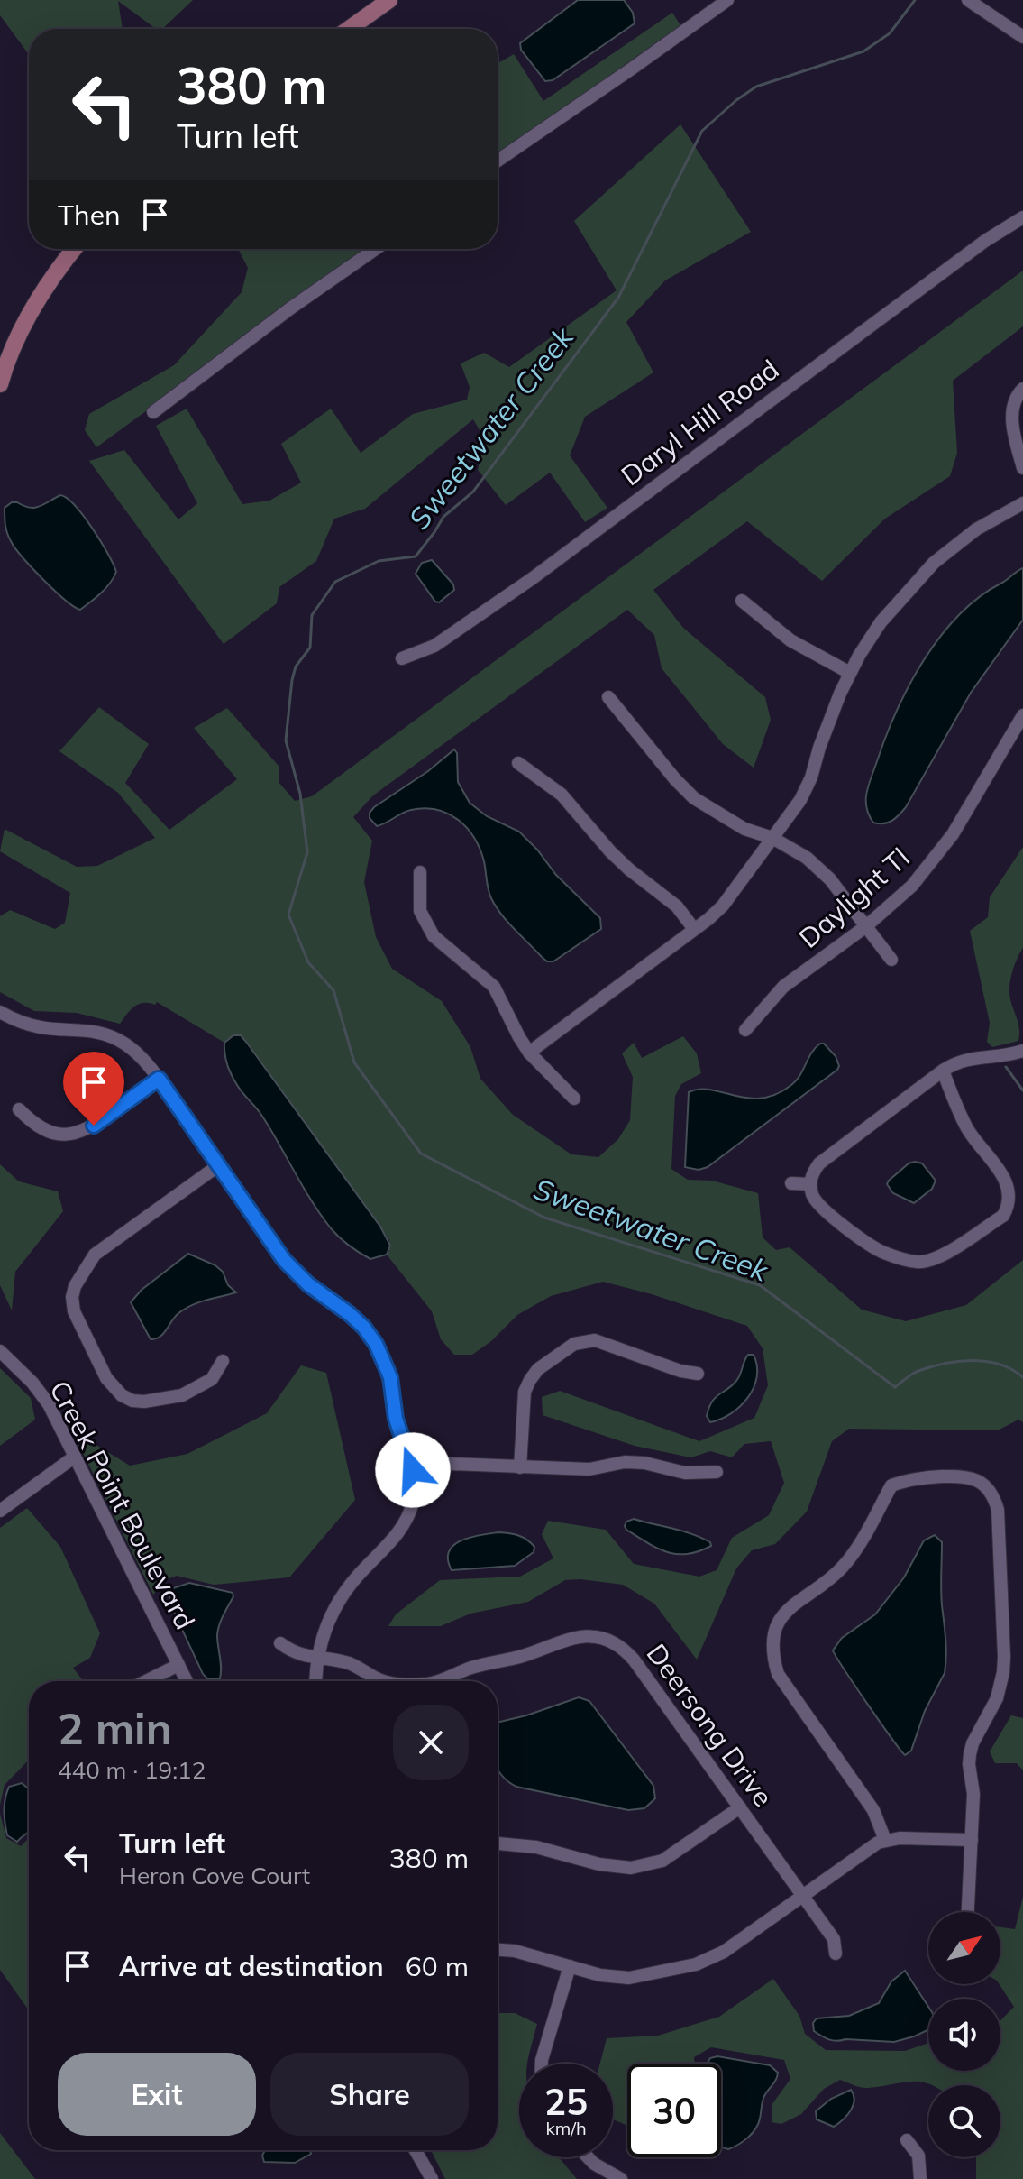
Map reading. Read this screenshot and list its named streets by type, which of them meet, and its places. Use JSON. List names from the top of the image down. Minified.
{"streets":{"street":["Daryl Hill Road","Daylight Tl","Creek Point Boulevard","Deersong Drive"]},"water":["Sweetwater Creek"],"north":"top right","page":{"turn":["380 m","Turn left"],"then":"Then","heading":["2 min","440 m · 19:12"],"list":[{"name":"Turn left","note":"Heron Cove Court","value":"380 m"},{"name":"Arrive at destination","value":"60 m"}],"buttons":["Exit","Share"],"speed":"25 km/h","limit":"30"}}
